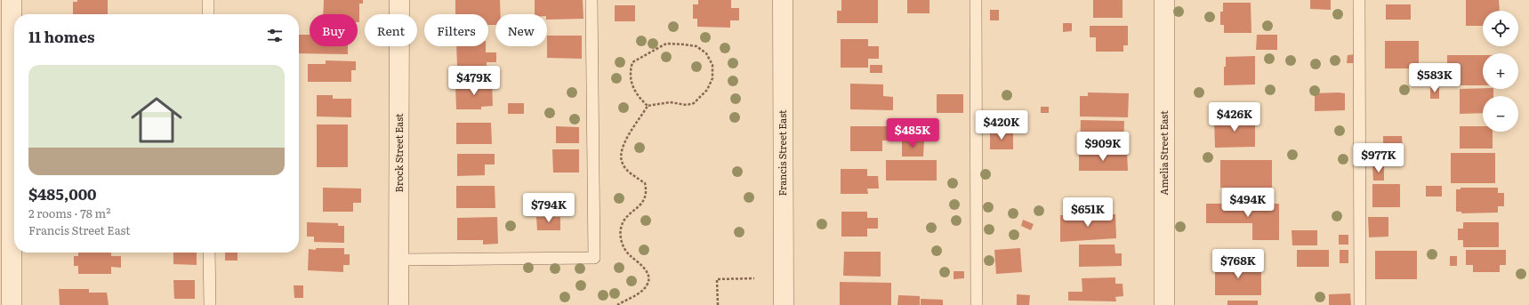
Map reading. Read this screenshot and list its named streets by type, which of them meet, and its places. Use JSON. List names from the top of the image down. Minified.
{"streets":{"street":["Brock Street East","Francis Street East","Amelia Street East"]},"page":{"map_buttons":["+","−"],"chip":["Buy","Rent","Filters","New"],"heading":"11 homes","list":[{"name":"$485,000","note":"2 rooms · 78 m² · Francis Street East"}],"price":["$583K","$479K","$426K","$420K","$485K","$909K","$977K","$494K","$794K","$651K","$768K"]}}
